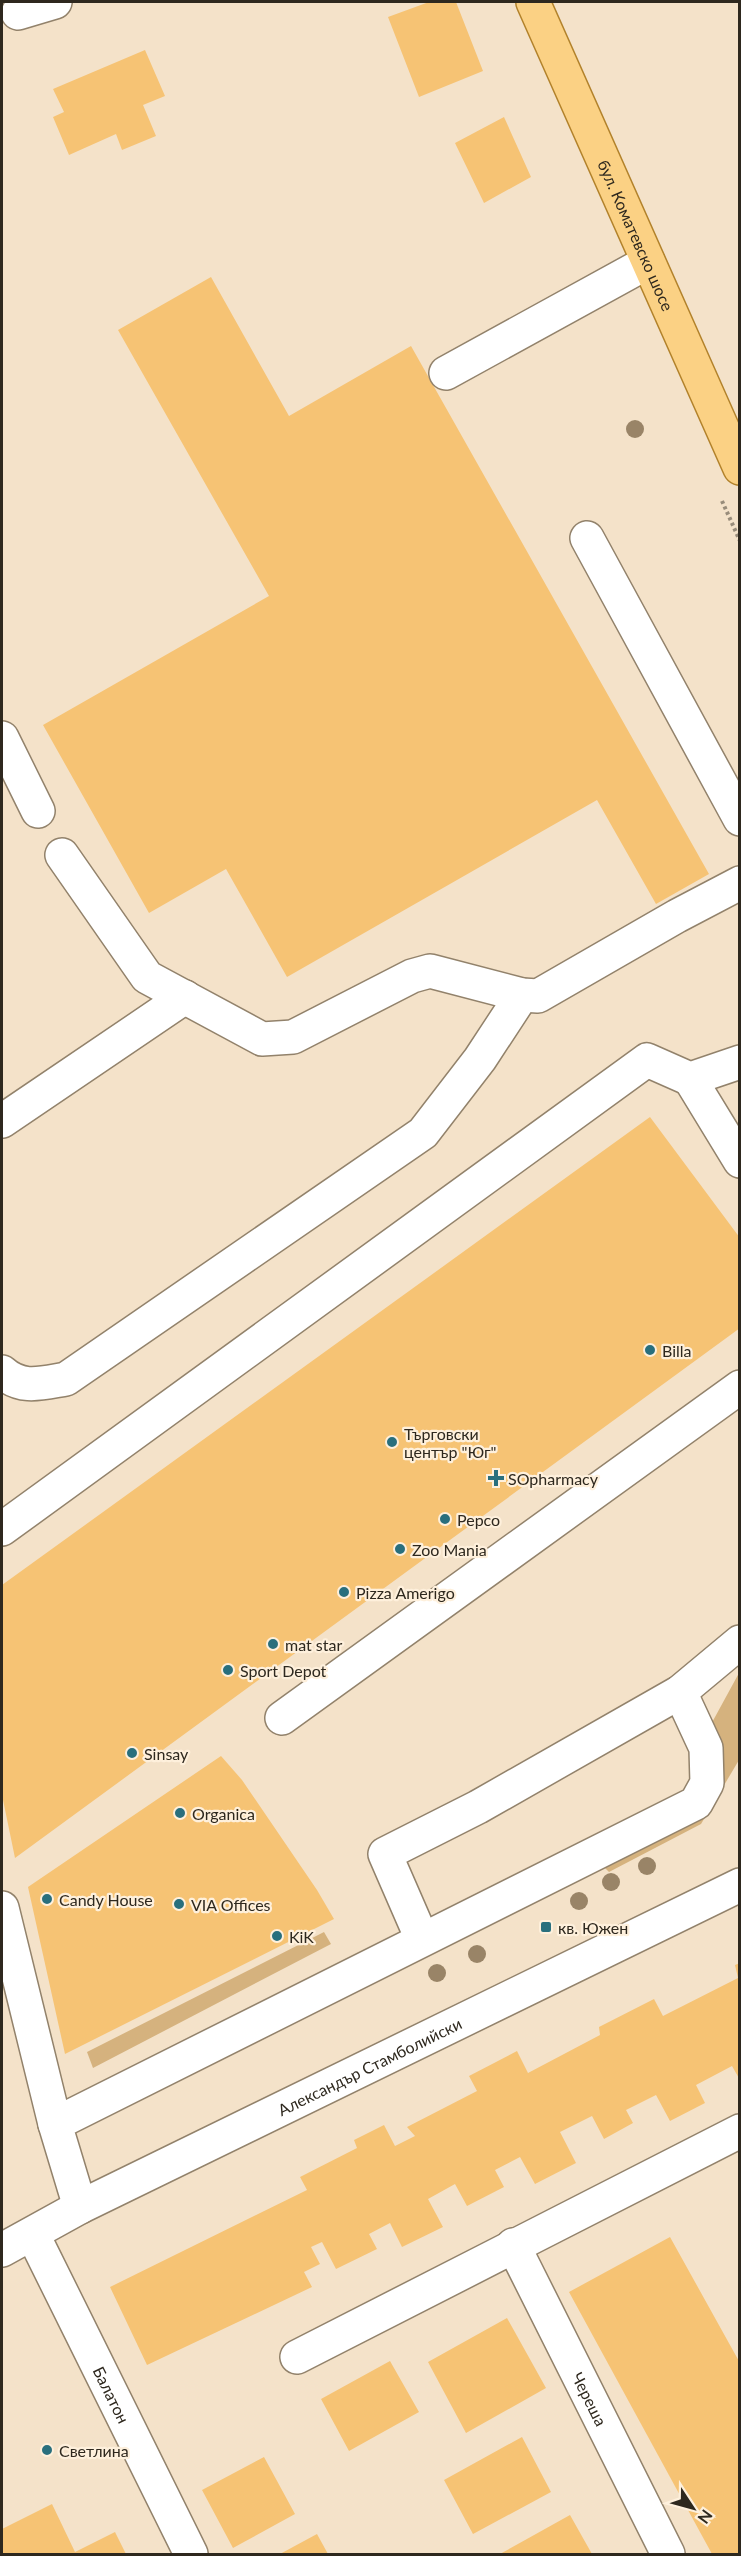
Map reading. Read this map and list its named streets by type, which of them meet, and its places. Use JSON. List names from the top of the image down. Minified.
{"streets":{"main road":["бул. Коматевско шосе"],"street":["Александър Стамболийски","Балатон","Череша"]},"crossings":[["Александър Стамболийски","Балатон"]],"places":{"other":["Billa","Търговски център \"Юг\"","Pepco","Zoo Mania","Pizza Amerigo","mat star","Sport Depot","Sinsay","Organica","Candy House","VIA Offices","KiK","Светлина"],"health":["SOpharmacy"],"transit":["кв. Южен"]},"north":"bottom right"}
